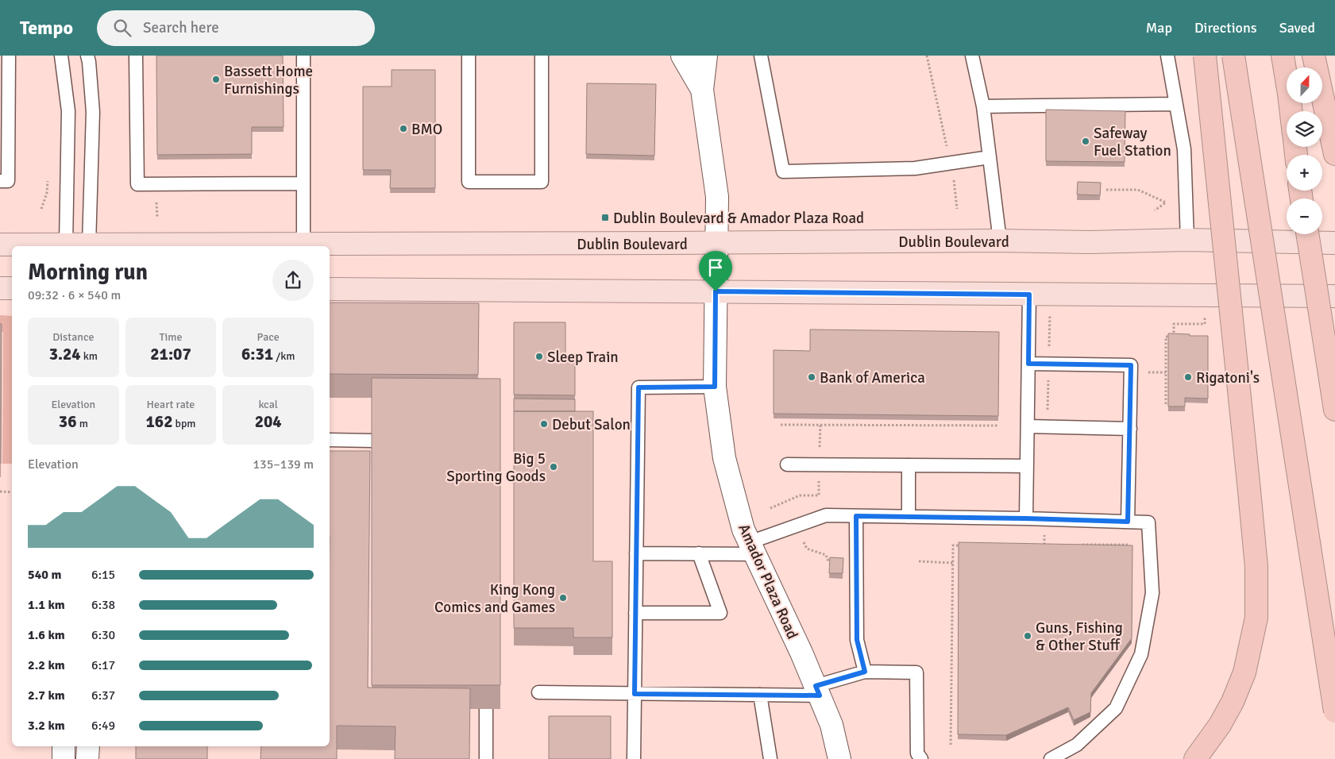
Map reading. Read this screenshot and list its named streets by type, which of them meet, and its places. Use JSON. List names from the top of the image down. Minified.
{"streets":{"main road":["Dublin Boulevard"],"street":["Amador Plaza Road"]},"crossings":[["Dublin Boulevard","Amador Plaza Road"]],"places":{"other":["Bassett Home Furnishings","BMO","Safeway Fuel Station","Sleep Train","Bank of America","Rigatoni's","Debut Salon","Big 5 Sporting Goods","King Kong Comics and Games","Guns, Fishing & Other Stuff"],"transit":["Dublin Boulevard & Amador Plaza Road"]},"north":"top","page":{"header":"Tempo","search":"Search here","nav":["Map","Directions","Saved"],"map_buttons":["+","−"],"heading":["Morning run","09:32 · 6 × 540 m"],"stats":[["Distance","3.24 km"],["Time","21:07"],["Pace","6:31 /km"],["Elevation","36 m"],["Heart rate","162 bpm"],["kcal","204"]],"chart":["Elevation","135–139 m"],"list":[{"name":"540 m","note":"6:15"},{"name":"1.1 km","note":"6:38"},{"name":"1.6 km","note":"6:30"},{"name":"2.2 km","note":"6:17"},{"name":"2.7 km","note":"6:37"},{"name":"3.2 km","note":"6:49"}]}}
